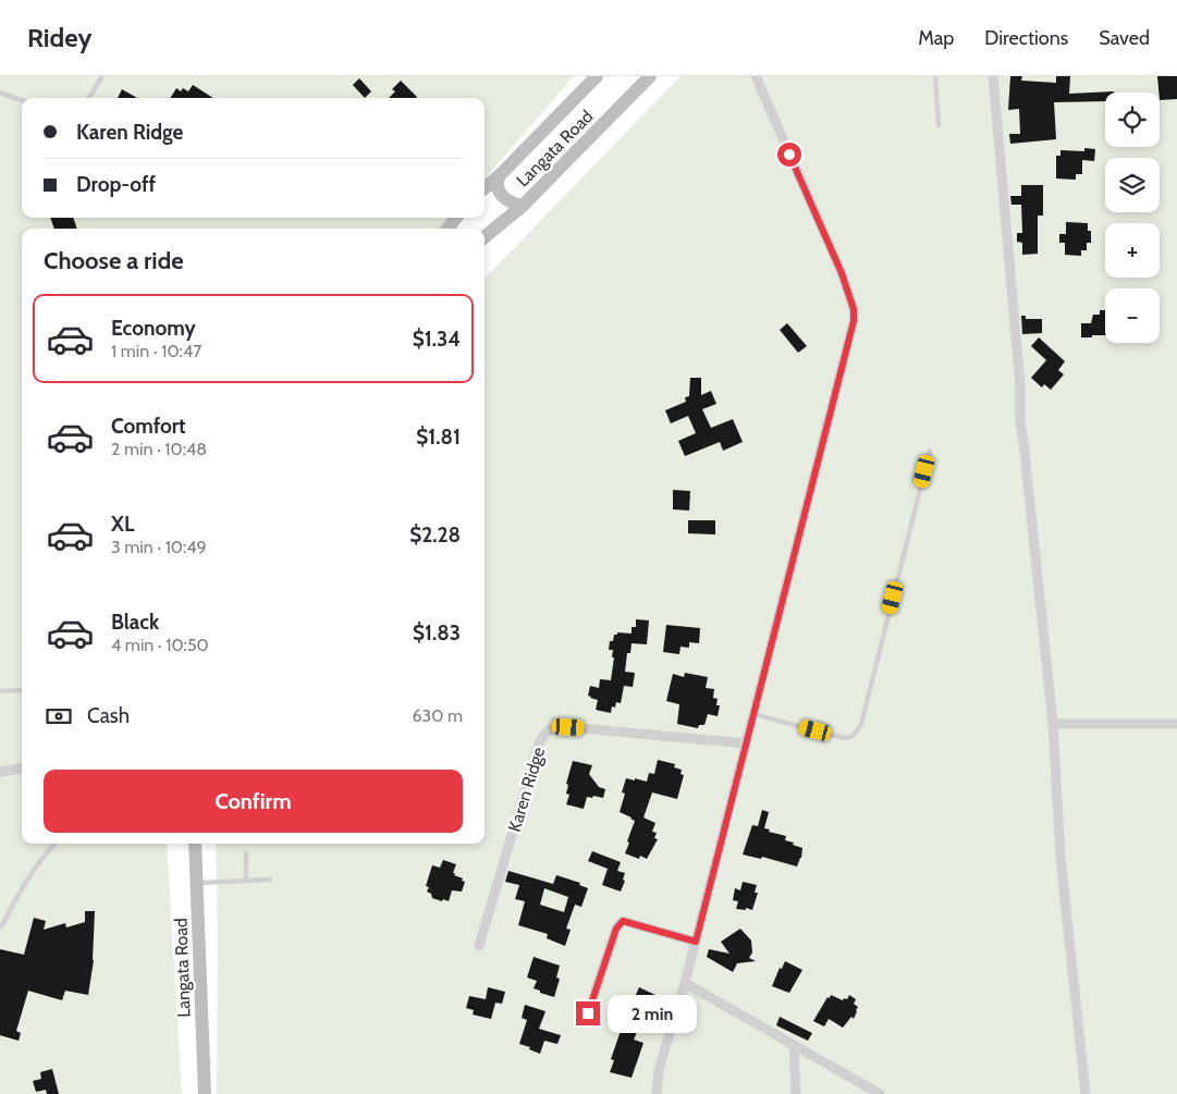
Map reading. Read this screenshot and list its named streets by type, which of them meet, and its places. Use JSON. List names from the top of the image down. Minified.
{"streets":{"main road":["Langata Road"],"street":["Karen Ridge"]},"page":{"header":"Ridey","nav":["Map","Directions","Saved"],"map_buttons":["+","−"],"banner":["Karen Ridge","Drop-off"],"heading":"Choose a ride","list":[{"name":"Economy","note":"1 min · 10:47","value":"$1.34"},{"name":"Comfort","note":"2 min · 10:48","value":"$1.81"},{"name":"XL","note":"3 min · 10:49","value":"$2.28"},{"name":"Black","note":"4 min · 10:50","value":"$1.83"}],"pay":["Cash","630 m"],"buttons":"Confirm","bubble":"2 min"}}
